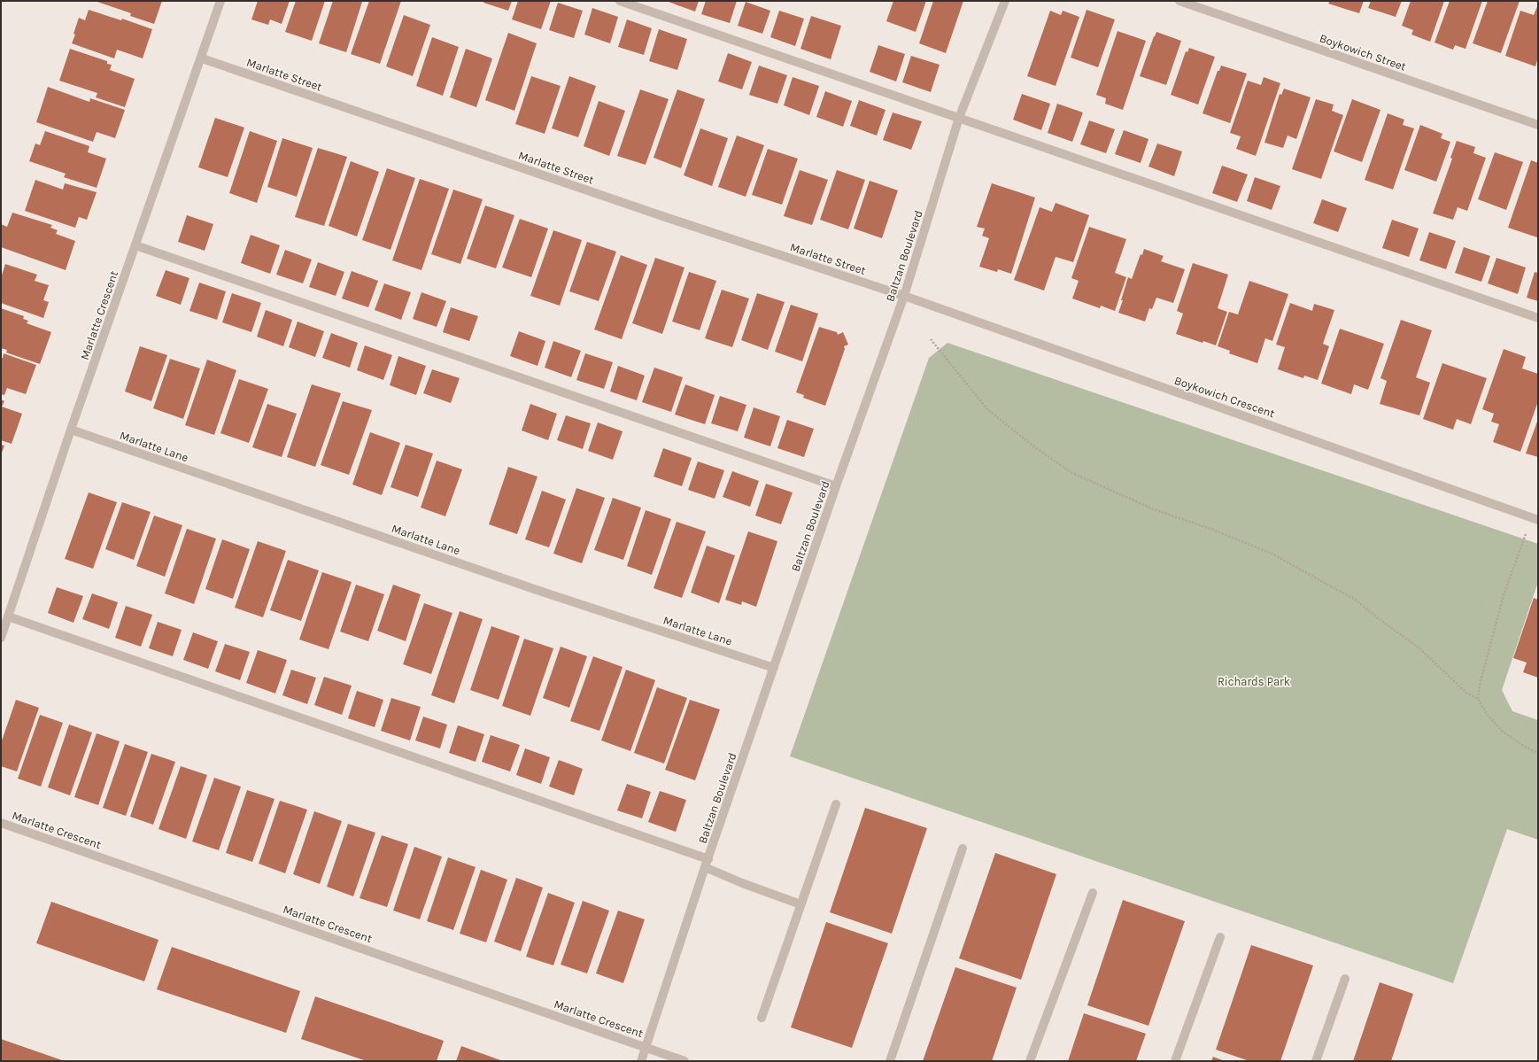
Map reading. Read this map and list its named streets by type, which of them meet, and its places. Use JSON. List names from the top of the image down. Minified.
{"streets":{"street":["Boykowich Street","Marlatte Street","Baltzan Boulevard","Marlatte Crescent","Boykowich Crescent","Marlatte Lane"]},"crossings":[["Marlatte Street","Baltzan Boulevard"],["Marlatte Street","Marlatte Crescent"],["Marlatte Street","Boykowich Crescent"],["Baltzan Boulevard","Marlatte Crescent"],["Baltzan Boulevard","Boykowich Crescent"],["Baltzan Boulevard","Marlatte Lane"],["Marlatte Crescent","Marlatte Lane"]],"parks":["Richards Park"]}
